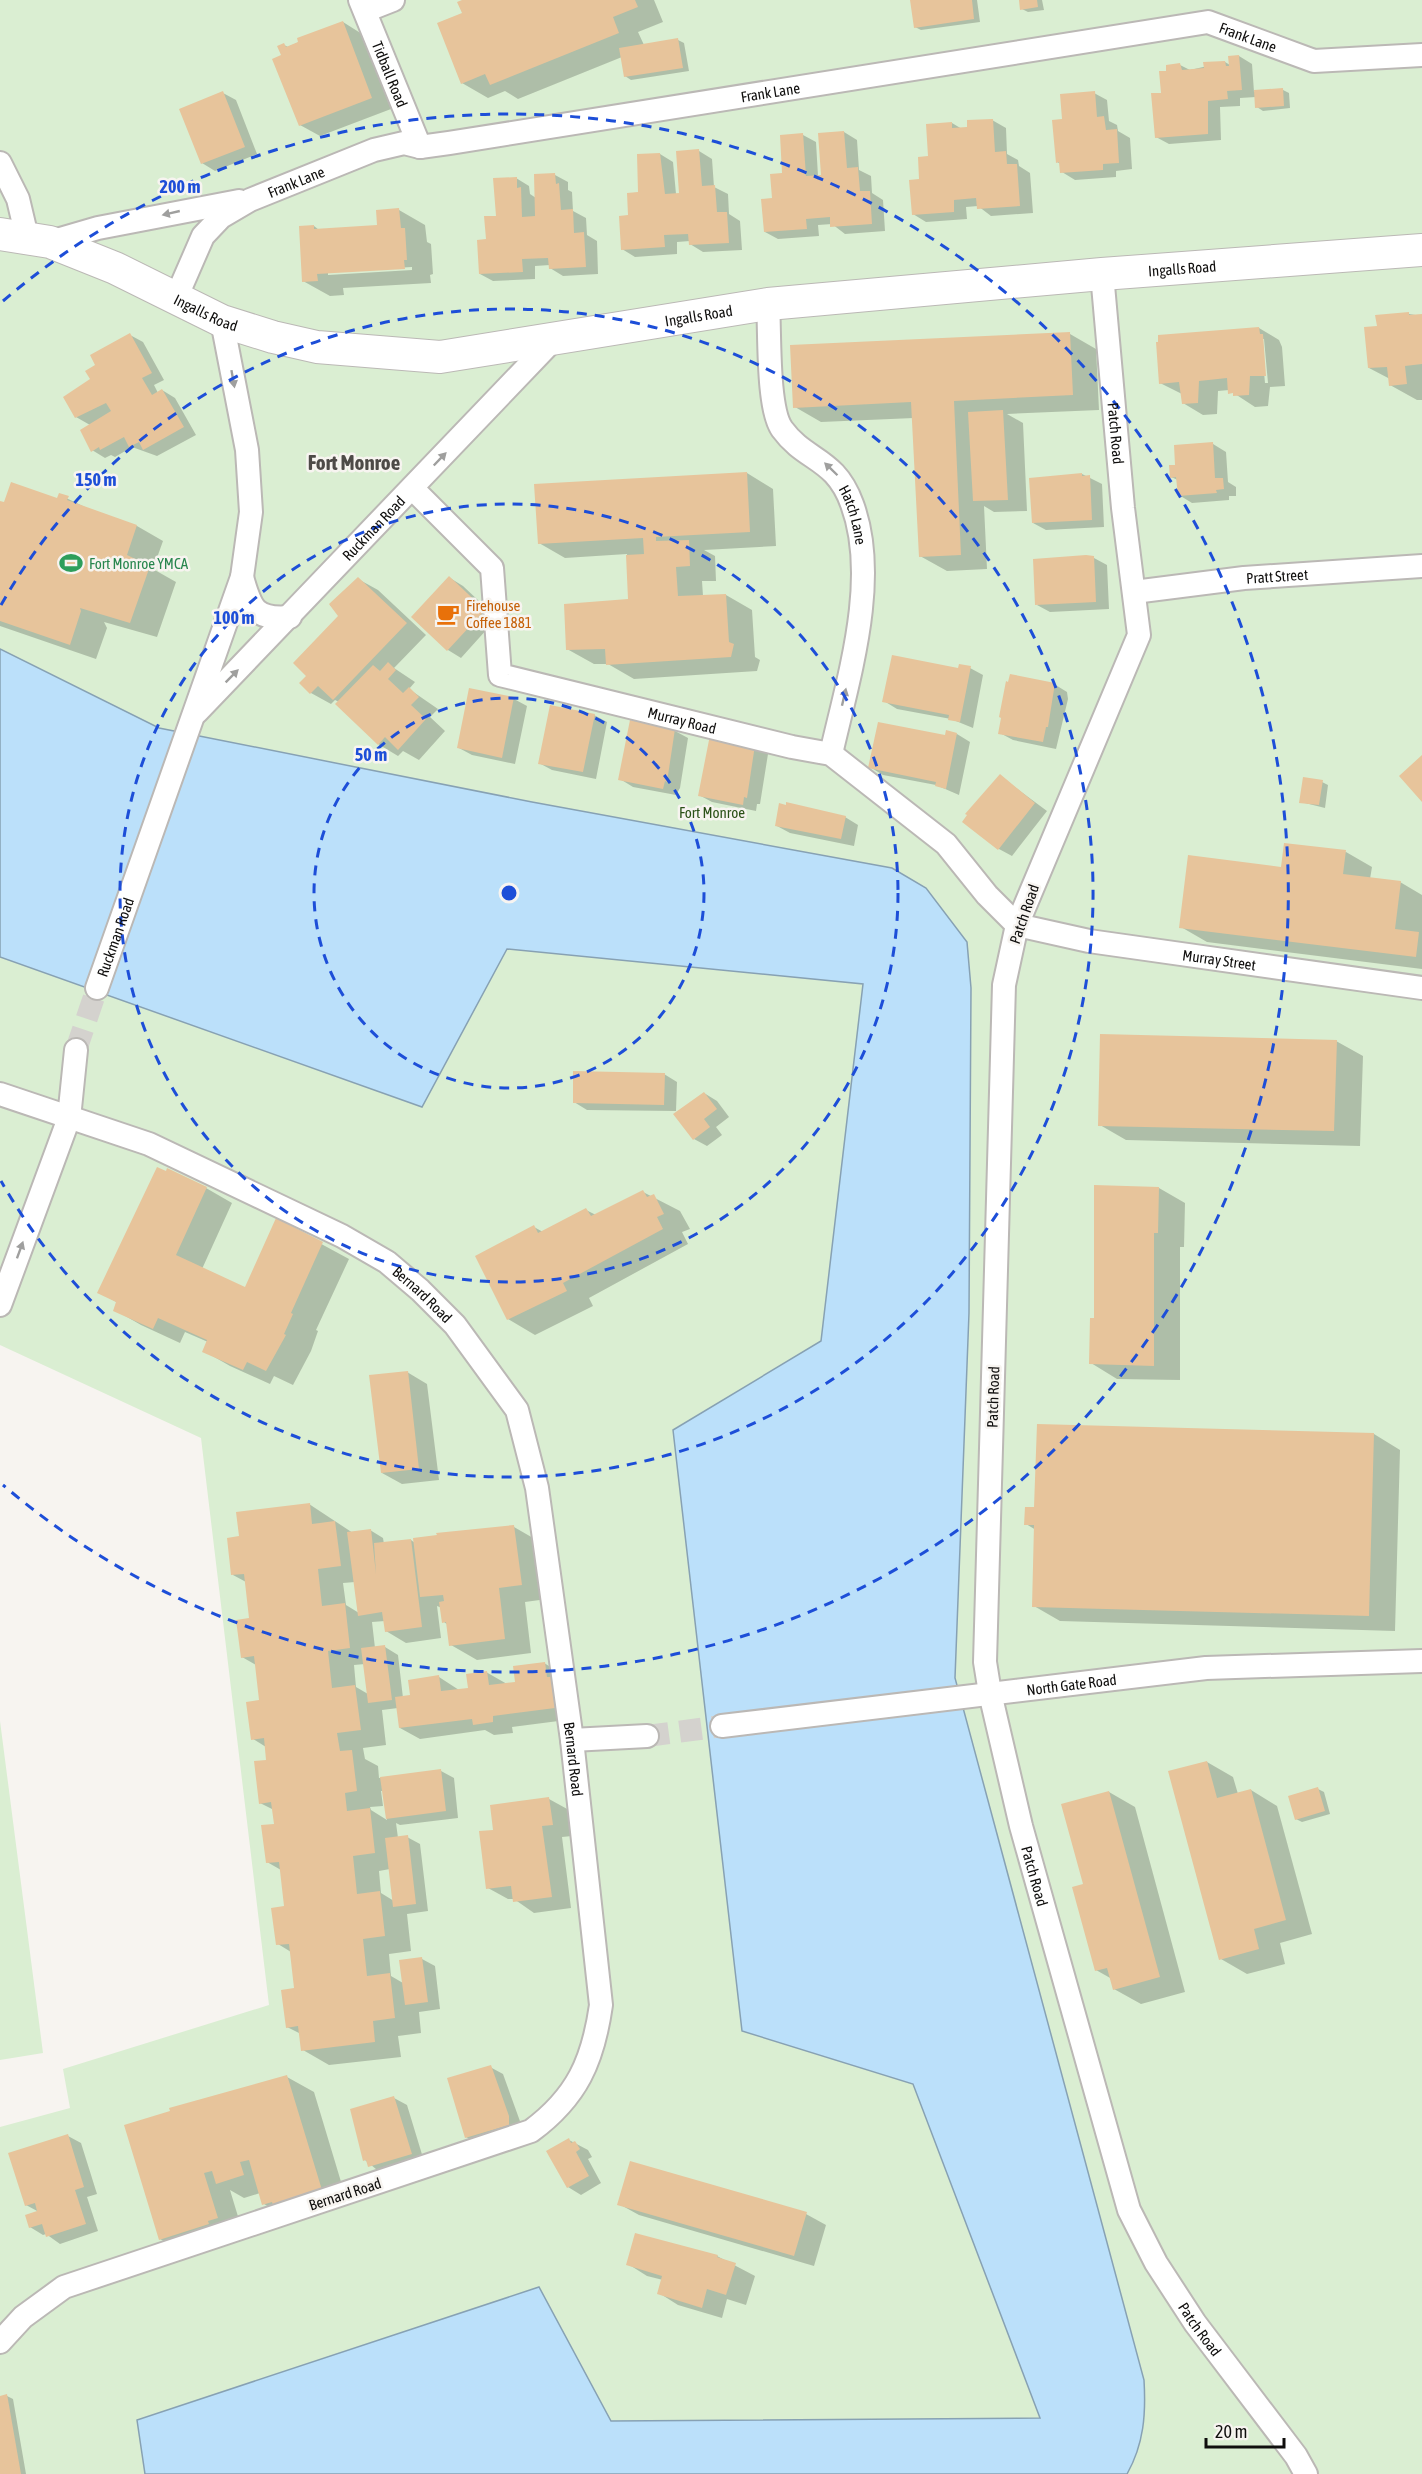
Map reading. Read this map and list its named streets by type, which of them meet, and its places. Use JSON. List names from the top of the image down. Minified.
{"streets":{"street":["Frank Lane","Tidball Road","Ingalls Road","Patch Road","Hatch Lane","Ruckman Road","Pratt Street","Murray Road","Murray Street","Bernard Road","North Gate Road"]},"crossings":[["Frank Lane","Tidball Road"],["Frank Lane","Ingalls Road"],["Ingalls Road","Patch Road"],["Ingalls Road","Hatch Lane"],["Ingalls Road","Ruckman Road"],["Patch Road","Pratt Street"],["Patch Road","Murray Road"],["Patch Road","Murray Street"],["Patch Road","North Gate Road"],["Hatch Lane","Murray Road"],["Ruckman Road","Murray Road"],["Murray Road","Murray Street"]],"one_way":["Hatch Lane"],"districts":["Fort Monroe"],"parks":["Fort Monroe"],"places":{"sports":["Fort Monroe YMCA"],"cafe":["Firehouse Coffee 1881"]},"scale_bar":"20 m","rings":["200 m","150 m","100 m","50 m"]}
